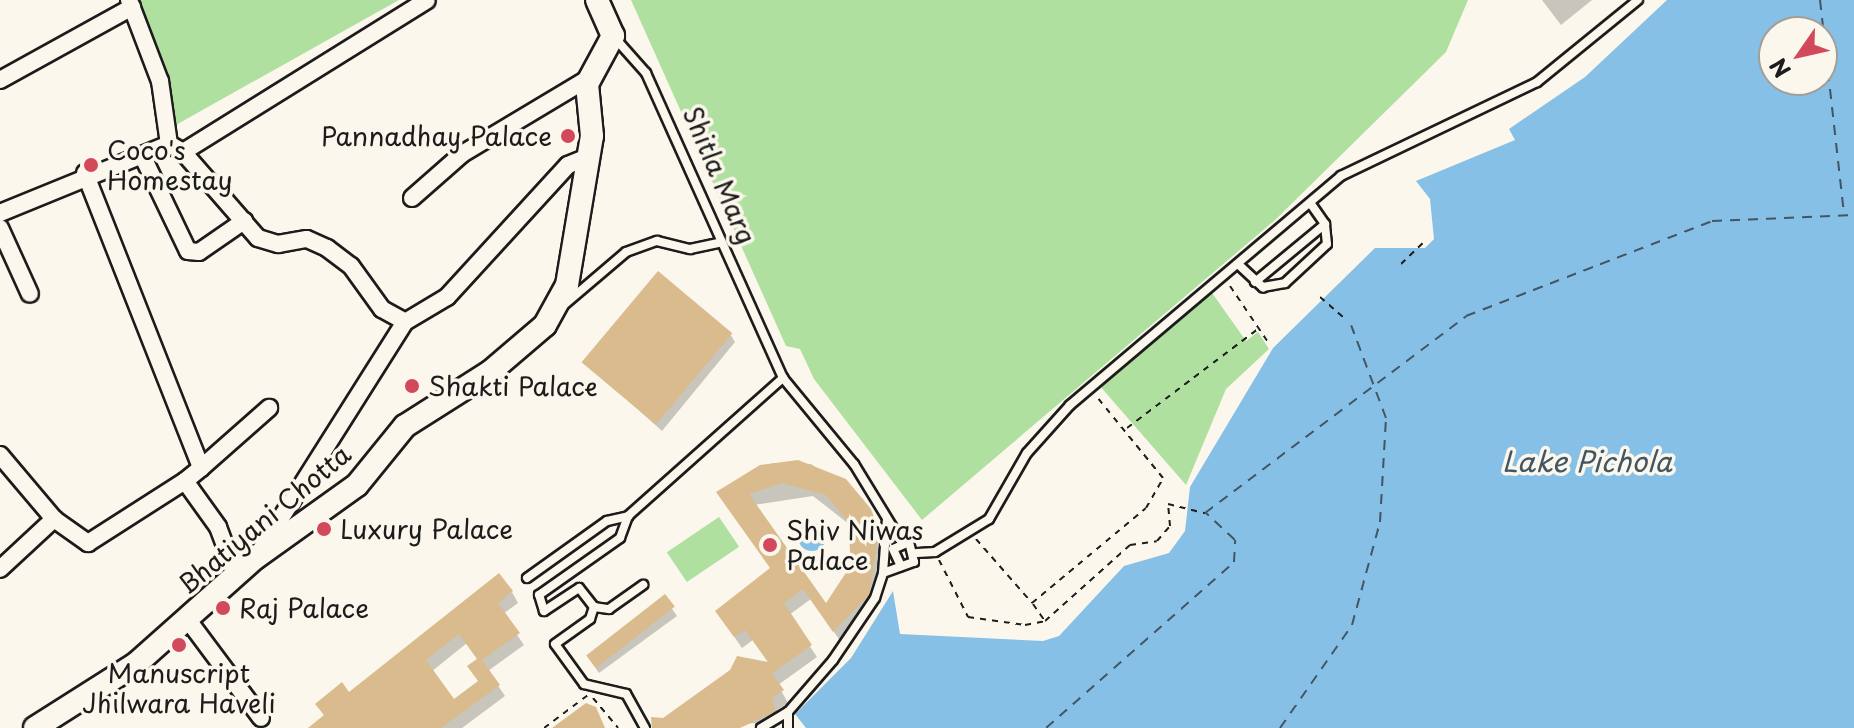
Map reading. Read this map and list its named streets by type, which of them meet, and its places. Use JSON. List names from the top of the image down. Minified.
{"streets":{"main road":["Shitla Marg","Bhatiyani Chotta"]},"water":["Lake Pichola"],"places":["Pannadhay Palace","Coco's Homestay","Shakti Palace","Luxury Palace","Shiv Niwas Palace","Raj Palace","Manuscript Jhilwara Haveli"],"north":"bottom left"}
